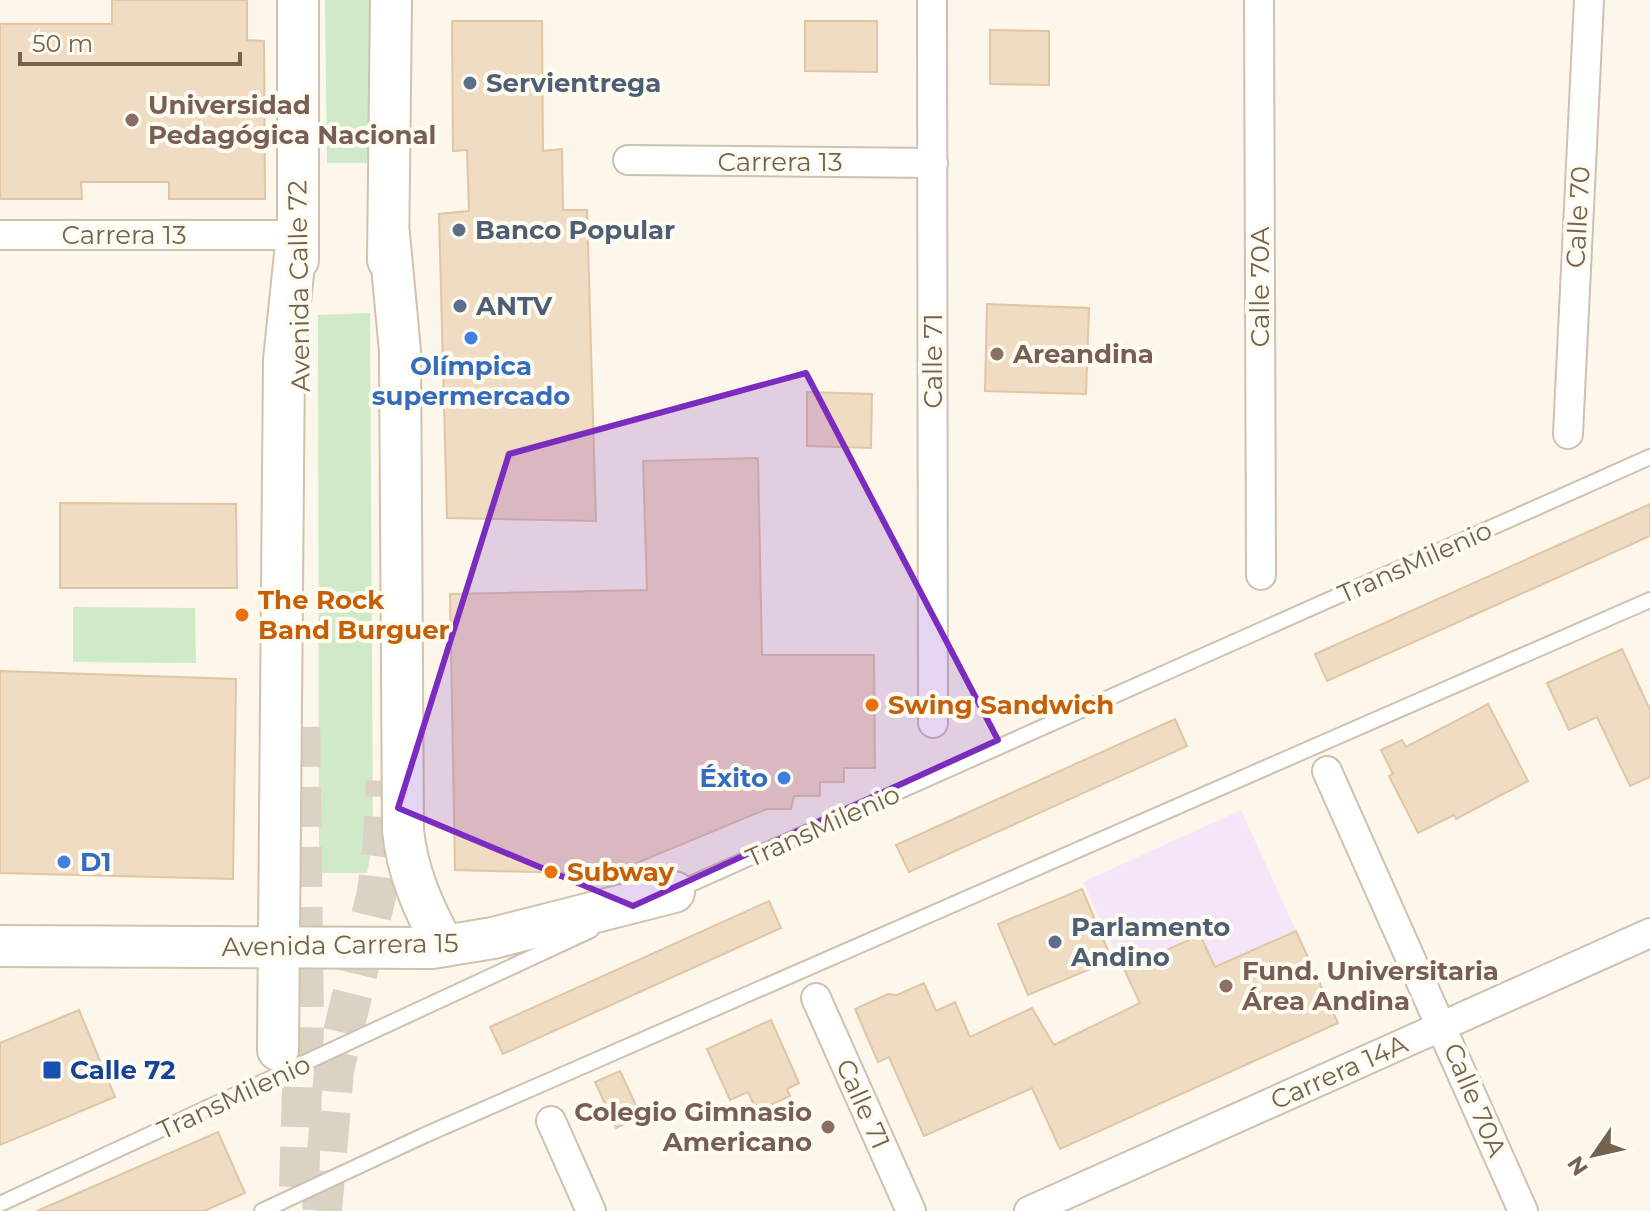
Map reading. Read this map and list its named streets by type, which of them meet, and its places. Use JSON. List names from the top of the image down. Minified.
{"streets":{"main road":["Avenida Calle 72","Avenida Carrera 15"],"street":["Carrera 13","Calle 70","Calle 70A","Calle 71","Carrera 14A"],"lane":["TransMilenio"]},"crossings":[["Carrera 13","Avenida Calle 72"],["Carrera 13","Calle 71"],["Calle 70A","Carrera 14A"],["TransMilenio","Avenida Carrera 15"]],"places":{"other":["Servientrega","Universidad Pedagógica Nacional","Banco Popular","ANTV","Olímpica supermercado","Areandina","The Rock Band Burguer","Swing Sandwich","Éxito","D1","Subway","Parlamento Andino","Fund. Universitaria Área Andina","Colegio Gimnasio Americano"],"transit":["Calle 72"]},"scale_bar":"50 m","north":"bottom left"}
